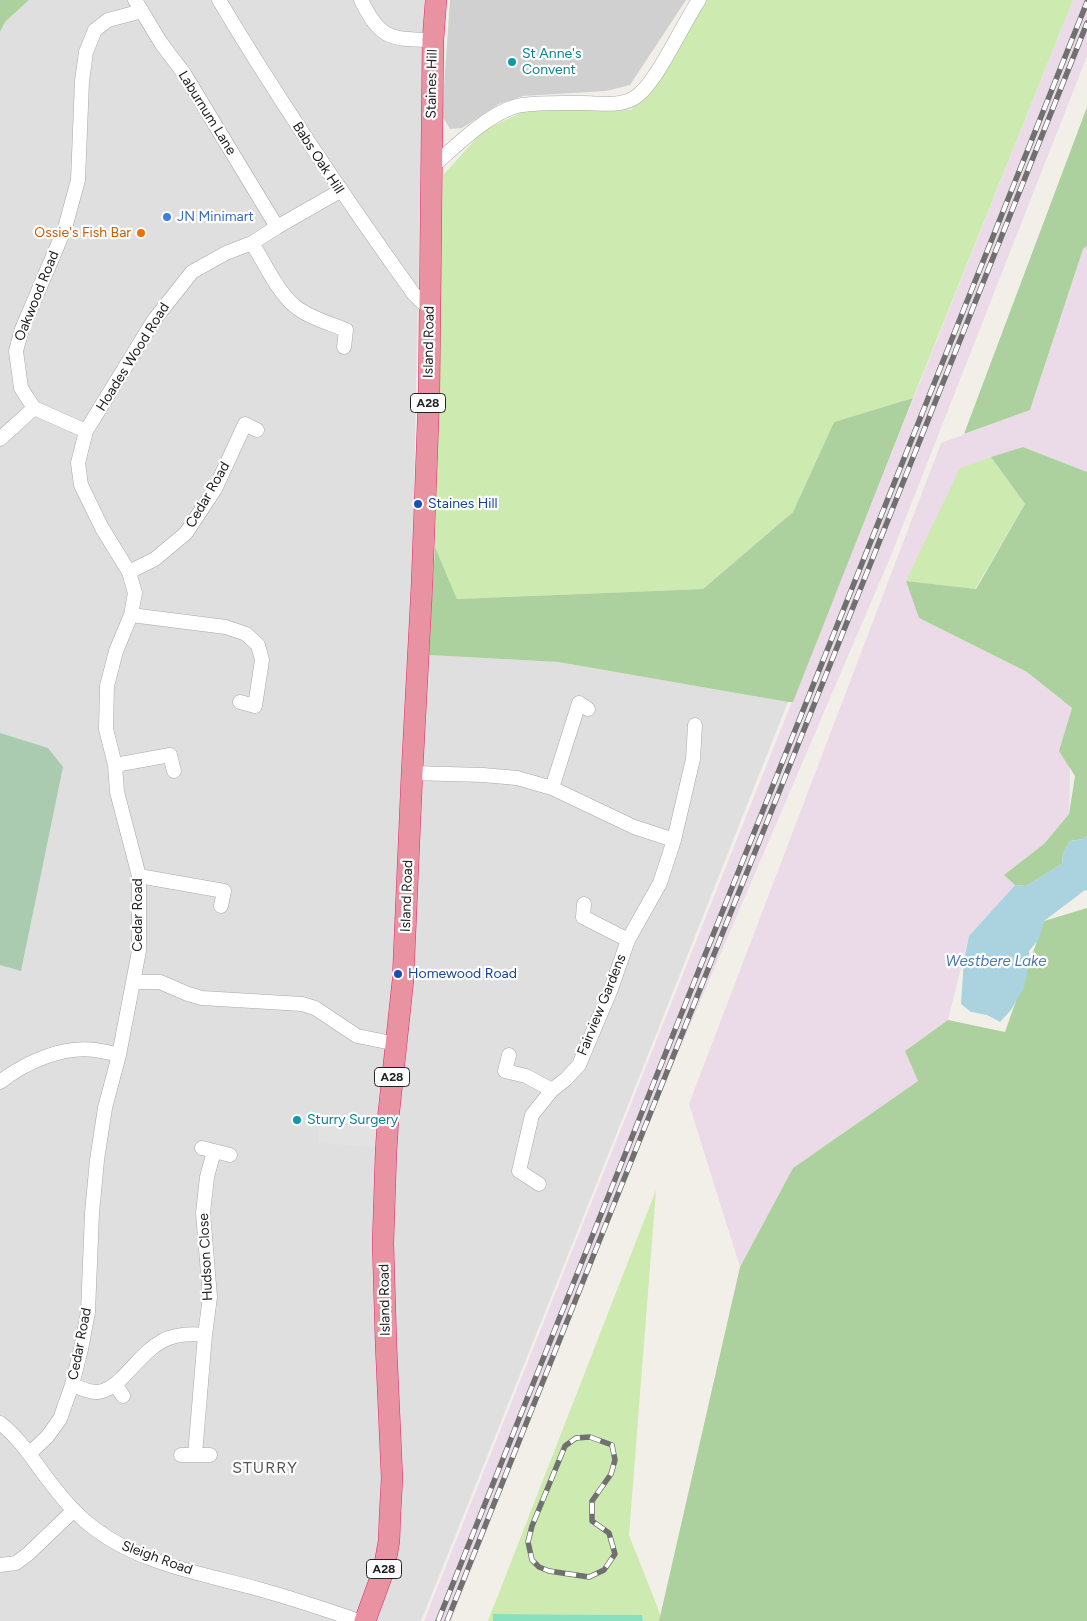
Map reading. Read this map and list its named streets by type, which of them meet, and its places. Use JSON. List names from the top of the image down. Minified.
{"streets":{"highway":["Staines Hill","Island Road","A28"],"street":["Laburnum Lane","Babs Oak Hill","Oakwood Road","Hoades Wood Road","Cedar Road","Fairview Gardens","Hudson Close","Sleigh Road"]},"crossings":[["Staines Hill","Island Road"],["Laburnum Lane","Oakwood Road"],["Laburnum Lane","Hoades Wood Road"],["Babs Oak Hill","Island Road"],["Babs Oak Hill","Hoades Wood Road"],["Hoades Wood Road","Cedar Road"],["Cedar Road","Sleigh Road"]],"districts":["STURRY"],"water":["Westbere Lake"],"places":["St Anne's Convent","JN Minimart","Ossie's Fish Bar","Staines Hill","Homewood Road","Sturry Surgery"]}
